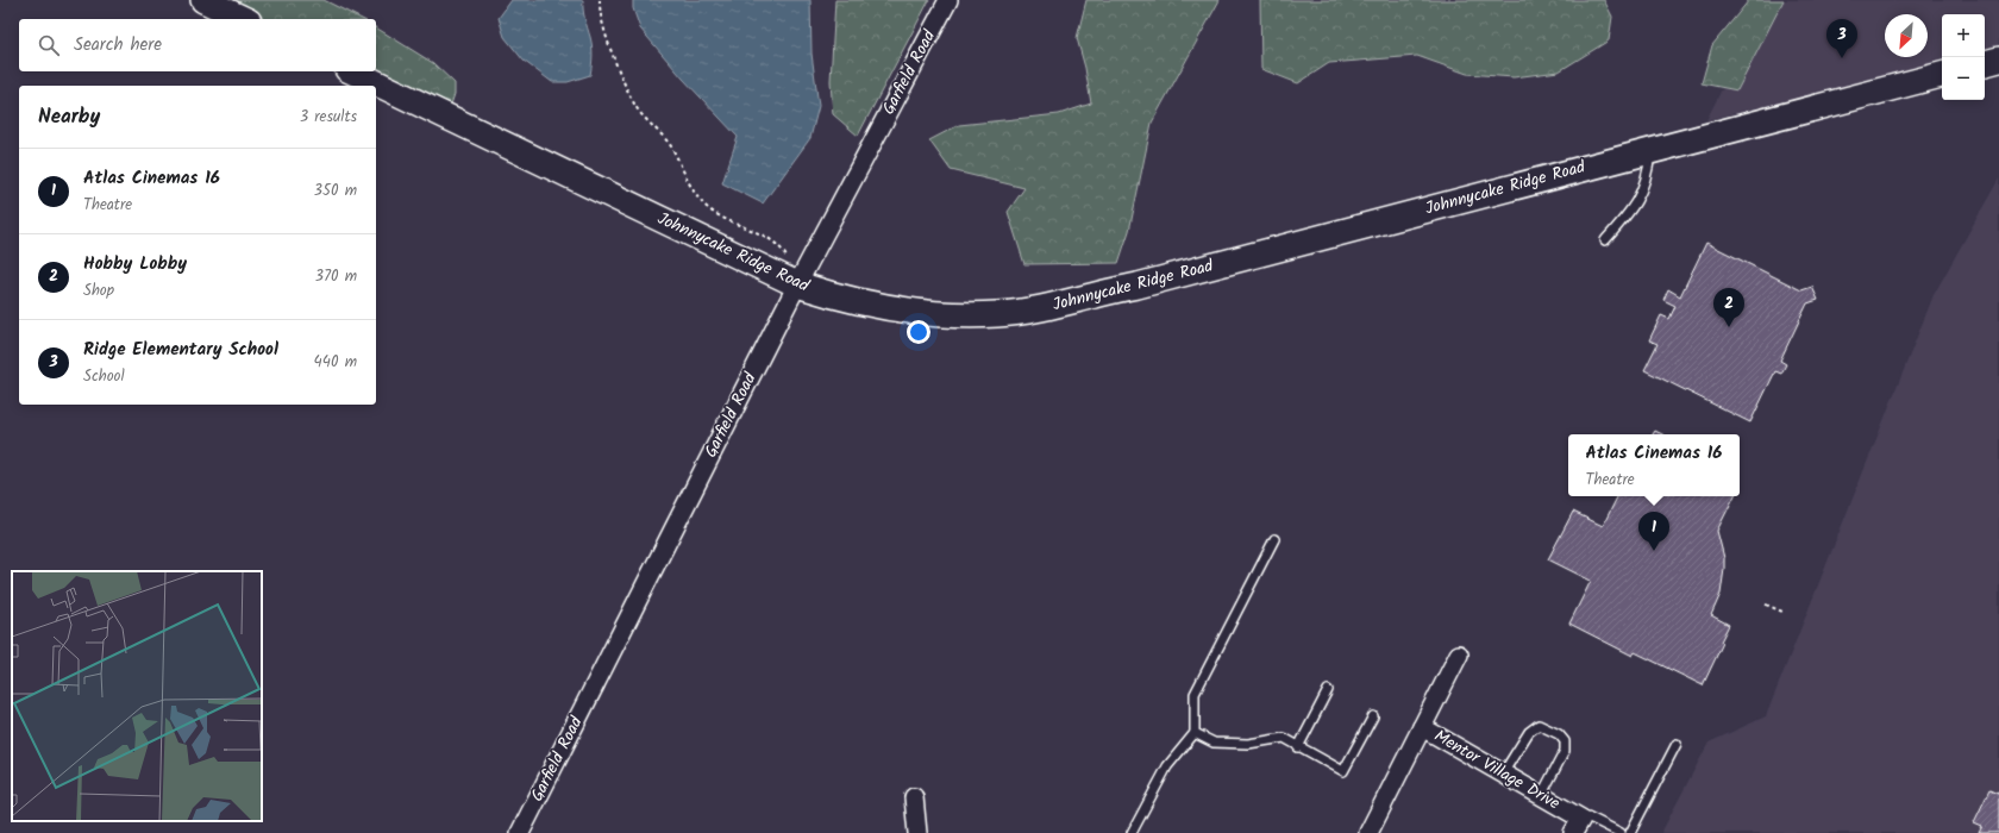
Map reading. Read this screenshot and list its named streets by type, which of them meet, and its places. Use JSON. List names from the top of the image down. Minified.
{"streets":{"main road":["Johnnycake Ridge Road"],"street":["Garfield Road","Mentor Village Drive"]},"crossings":[["Garfield Road","Johnnycake Ridge Road"]],"north":"bottom left","page":{"map_buttons":["+","−"],"pins":["3","2","1"],"search":"Search here","heading":["Nearby","3 results"],"list":[{"mark":"1","name":"Atlas Cinemas 16","note":"Theatre","value":"350 m"},{"mark":"2","name":"Hobby Lobby","note":"Shop","value":"370 m"},{"mark":"3","name":"Ridge Elementary School","note":"School","value":"440 m"}],"popup":["Atlas Cinemas 16","Theatre"]}}
